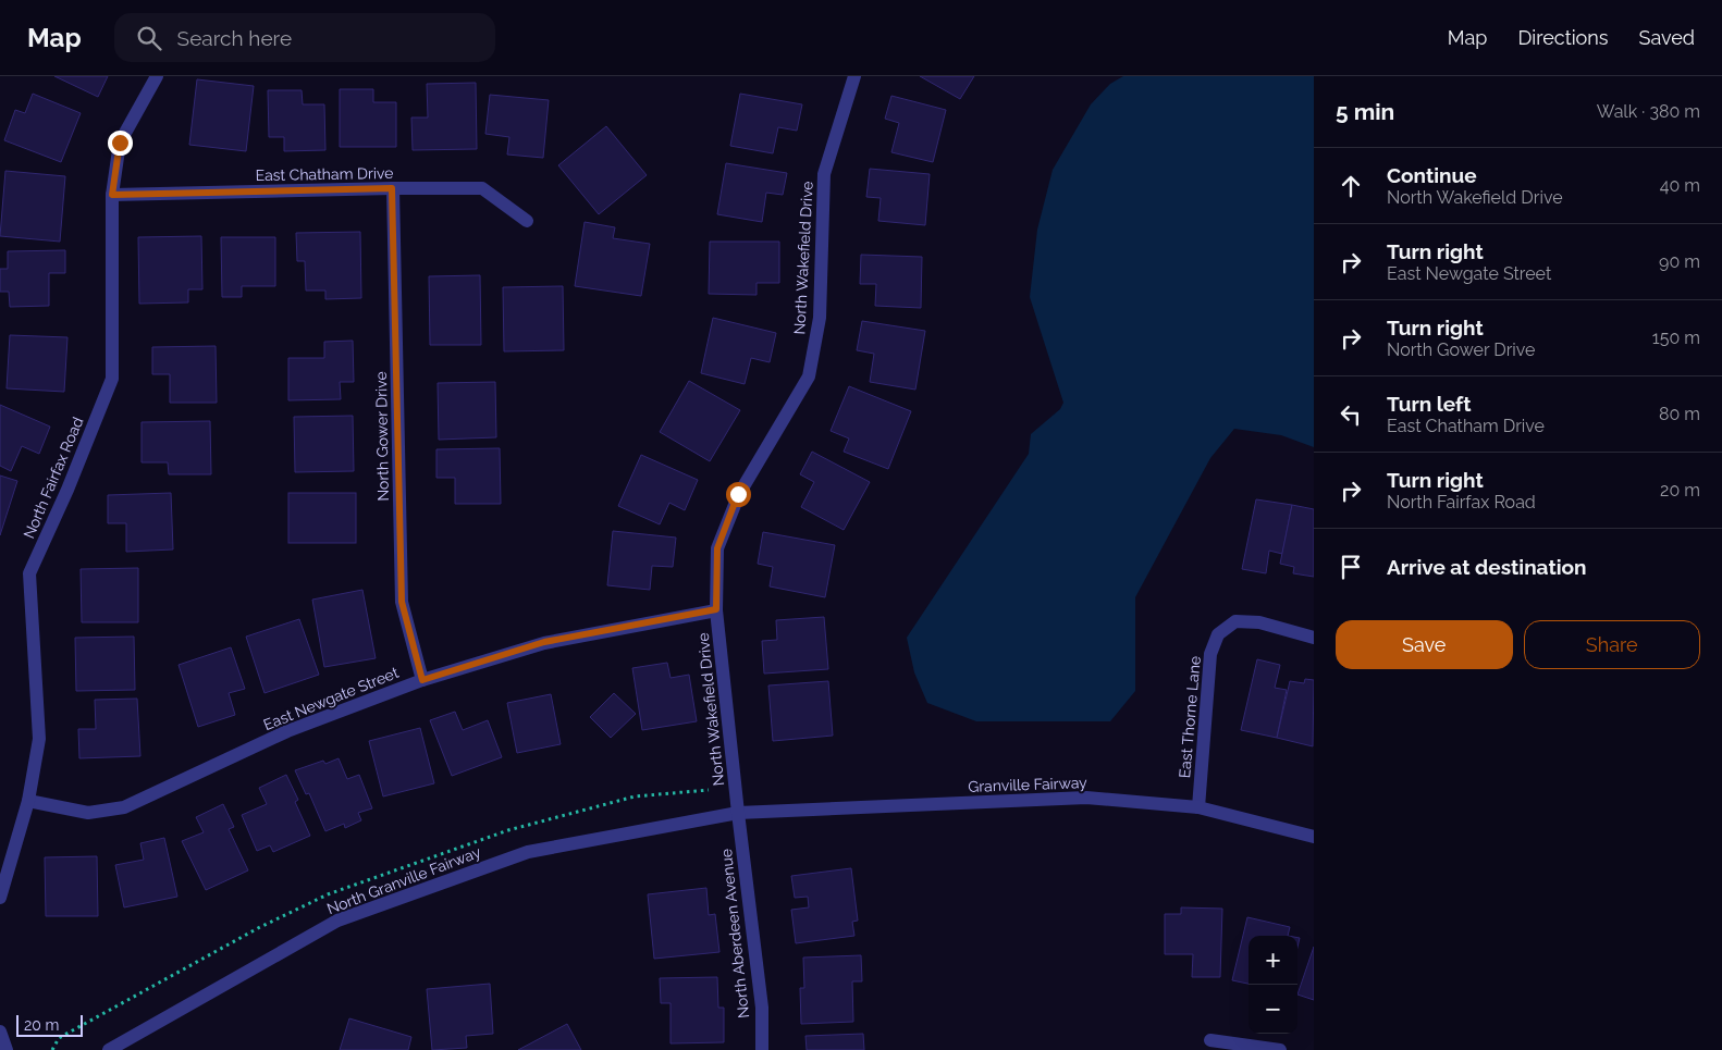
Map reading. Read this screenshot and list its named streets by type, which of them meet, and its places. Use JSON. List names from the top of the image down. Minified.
{"streets":{"street":["East Chatham Drive","North Wakefield Drive","North Gower Drive","North Fairfax Road","East Newgate Street","East Thorne Lane","Granville Fairway","North Granville Fairway","North Aberdeen Avenue"]},"crossings":[["East Chatham Drive","North Gower Drive"],["East Chatham Drive","North Fairfax Road"],["North Wakefield Drive","East Newgate Street"],["North Wakefield Drive","Granville Fairway"],["North Wakefield Drive","North Granville Fairway"],["North Wakefield Drive","North Aberdeen Avenue"],["North Gower Drive","East Newgate Street"],["North Fairfax Road","East Newgate Street"],["East Thorne Lane","Granville Fairway"],["Granville Fairway","North Granville Fairway"],["Granville Fairway","North Aberdeen Avenue"],["North Granville Fairway","North Aberdeen Avenue"]],"scale_bar":"20 m","page":{"header":"Map","search":"Search here","nav":["Map","Directions","Saved"],"heading":["5 min","Walk · 380 m"],"list":[["Continue","North Wakefield Drive","40 m"],["Turn right","East Newgate Street","90 m"],["Turn right","North Gower Drive","150 m"],["Turn left","East Chatham Drive","80 m"],["Turn right","North Fairfax Road","20 m"],"Arrive at destination"],"buttons":["Save","Share"],"map_buttons":["+","−"],"scale":"20 m"}}
